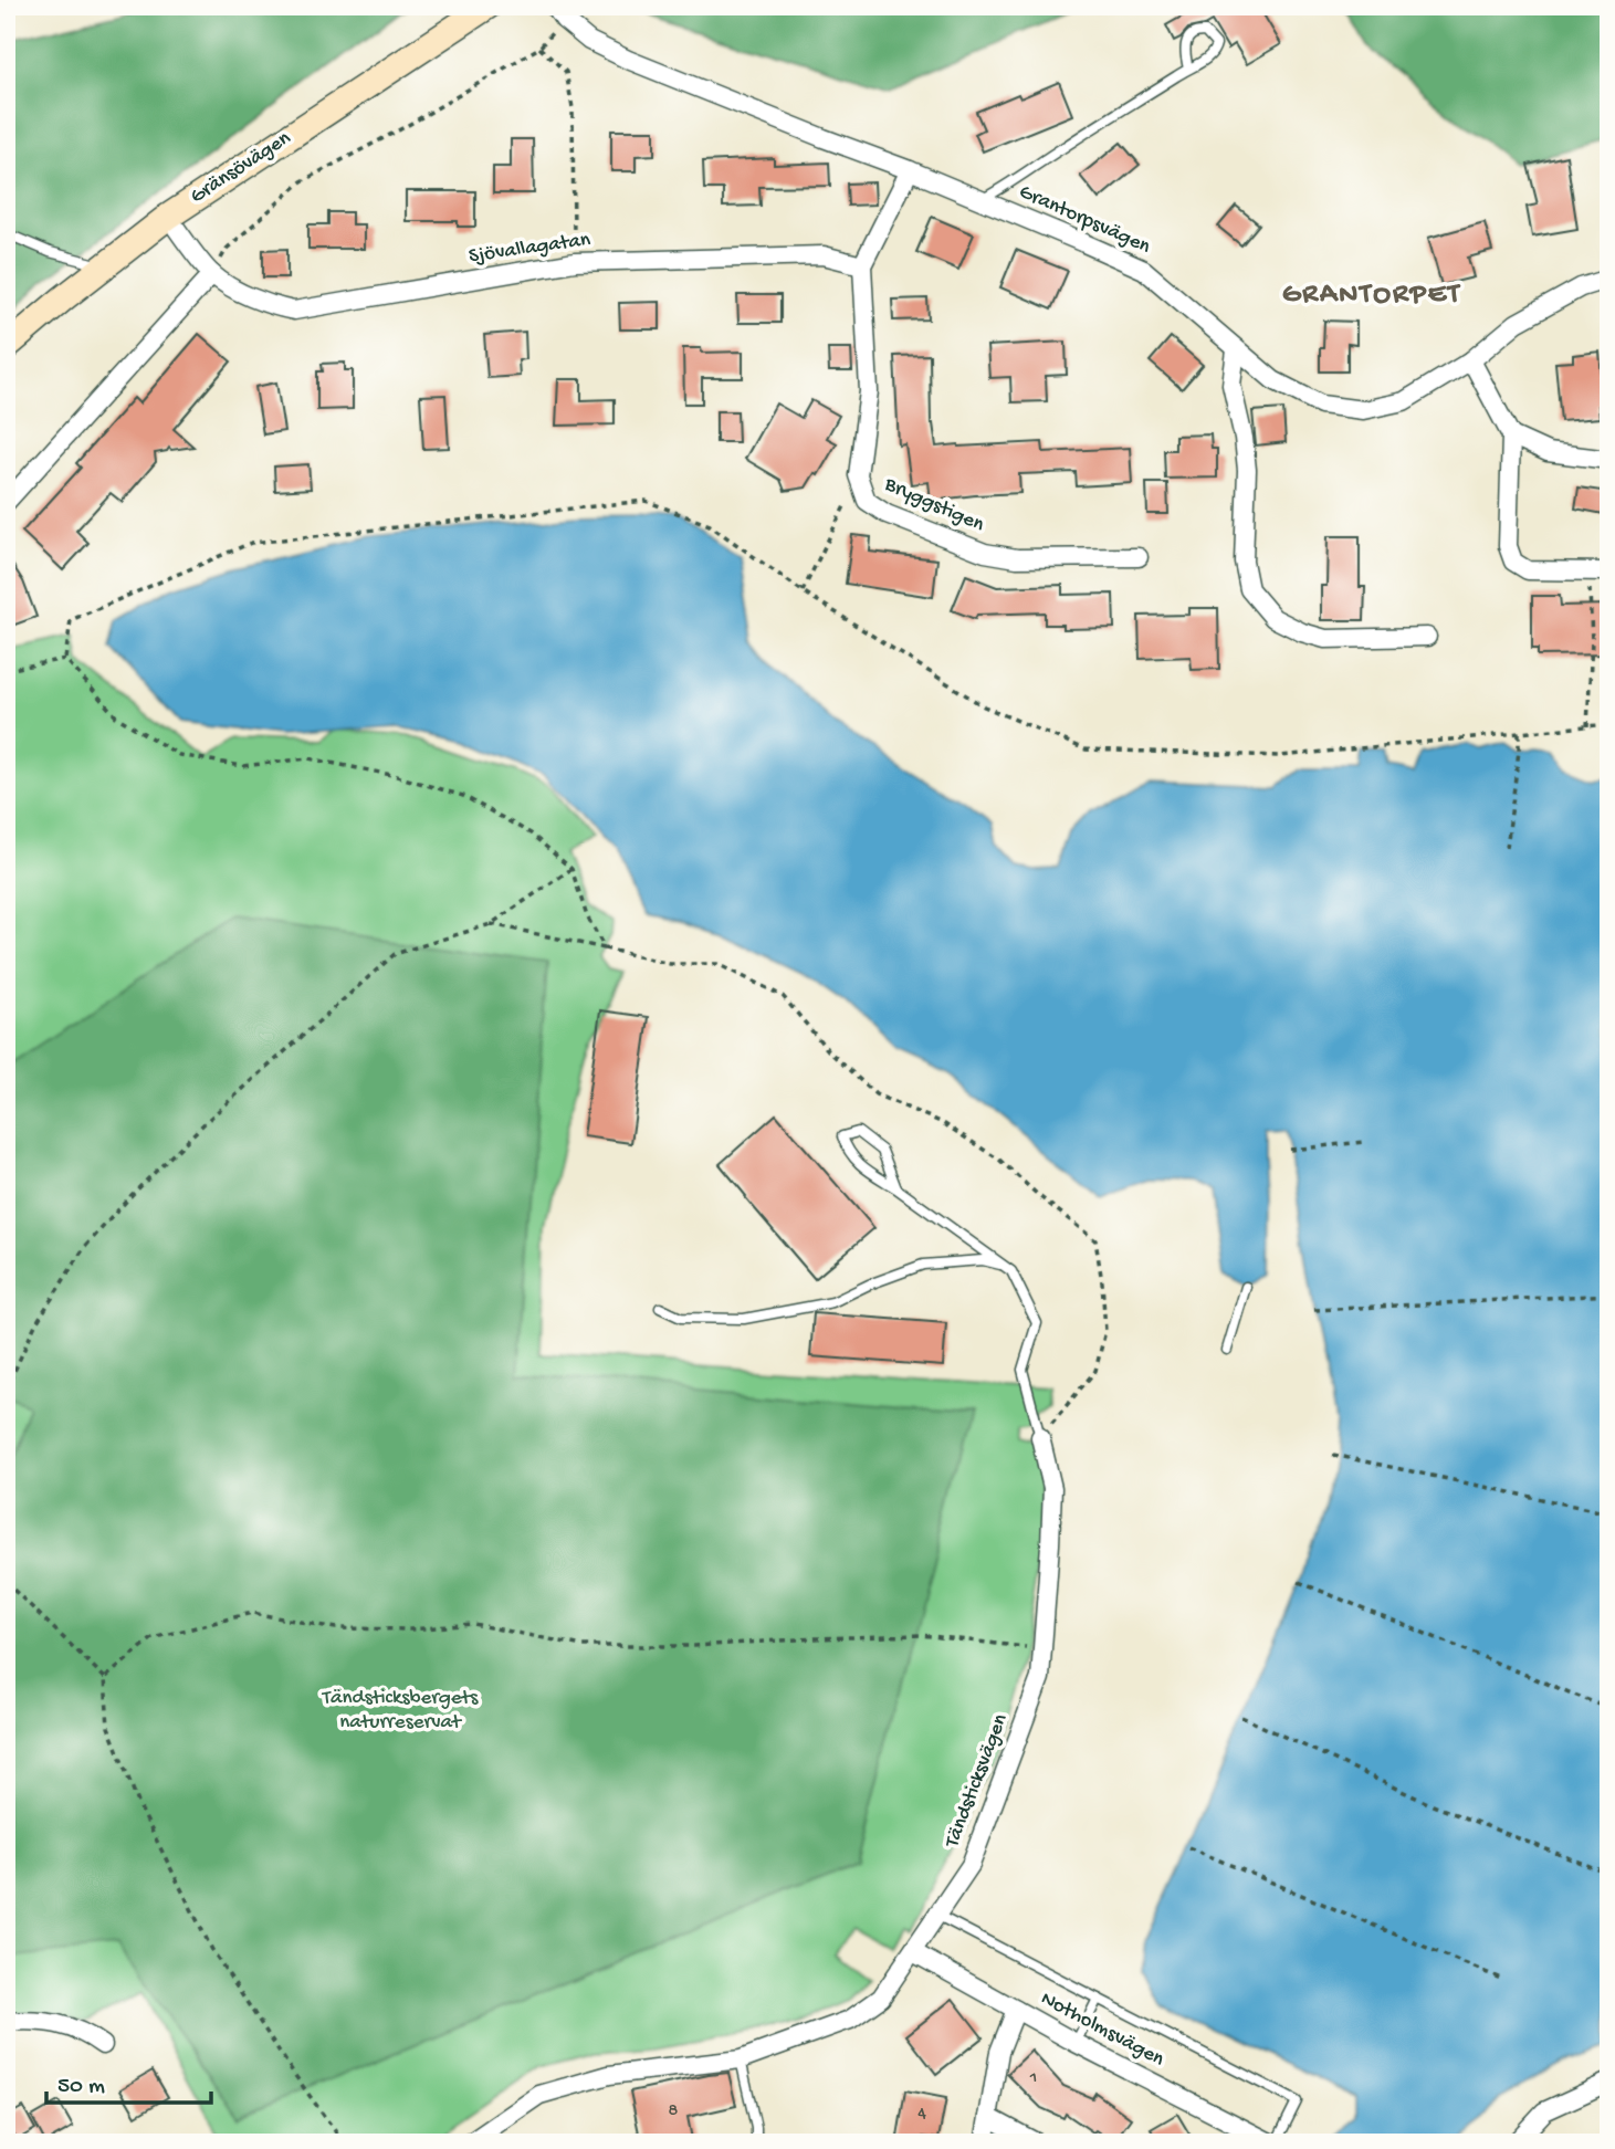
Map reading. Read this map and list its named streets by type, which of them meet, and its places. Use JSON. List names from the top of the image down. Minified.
{"streets":{"street":["Gränsövägen","Grantorpsvägen","Sjövallagatan","Bryggstigen","Tändsticksvägen","Notholmsvägen"]},"crossings":[["Gränsövägen","Sjövallagatan"],["Grantorpsvägen","Bryggstigen"],["Sjövallagatan","Bryggstigen"],["Tändsticksvägen","Notholmsvägen"]],"districts":["GRANTORPET"],"parks":["Tändsticksbergets naturreservat"],"house_numbers":["1","8","4"],"scale_bar":"50 m"}
